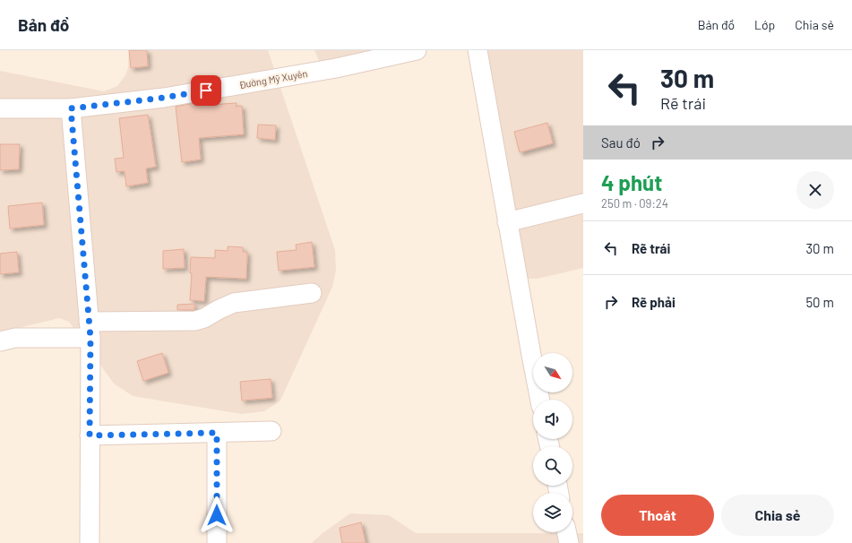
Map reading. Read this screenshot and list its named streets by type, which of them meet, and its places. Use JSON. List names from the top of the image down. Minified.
{"streets":{"street":["Đường Mỹ Xuyên"]},"north":"bottom right","page":{"header":"Bản đồ","nav":["Bản đồ","Lớp","Chia sẻ"],"turn":["30 m","Rẽ trái"],"then":"Sau đó","heading":["4 phút","250 m · 09:24"],"list":[{"name":"Rẽ trái","value":"30 m"},{"name":"Rẽ phải","value":"50 m"}],"buttons":["Thoát","Chia sẻ"]}}
